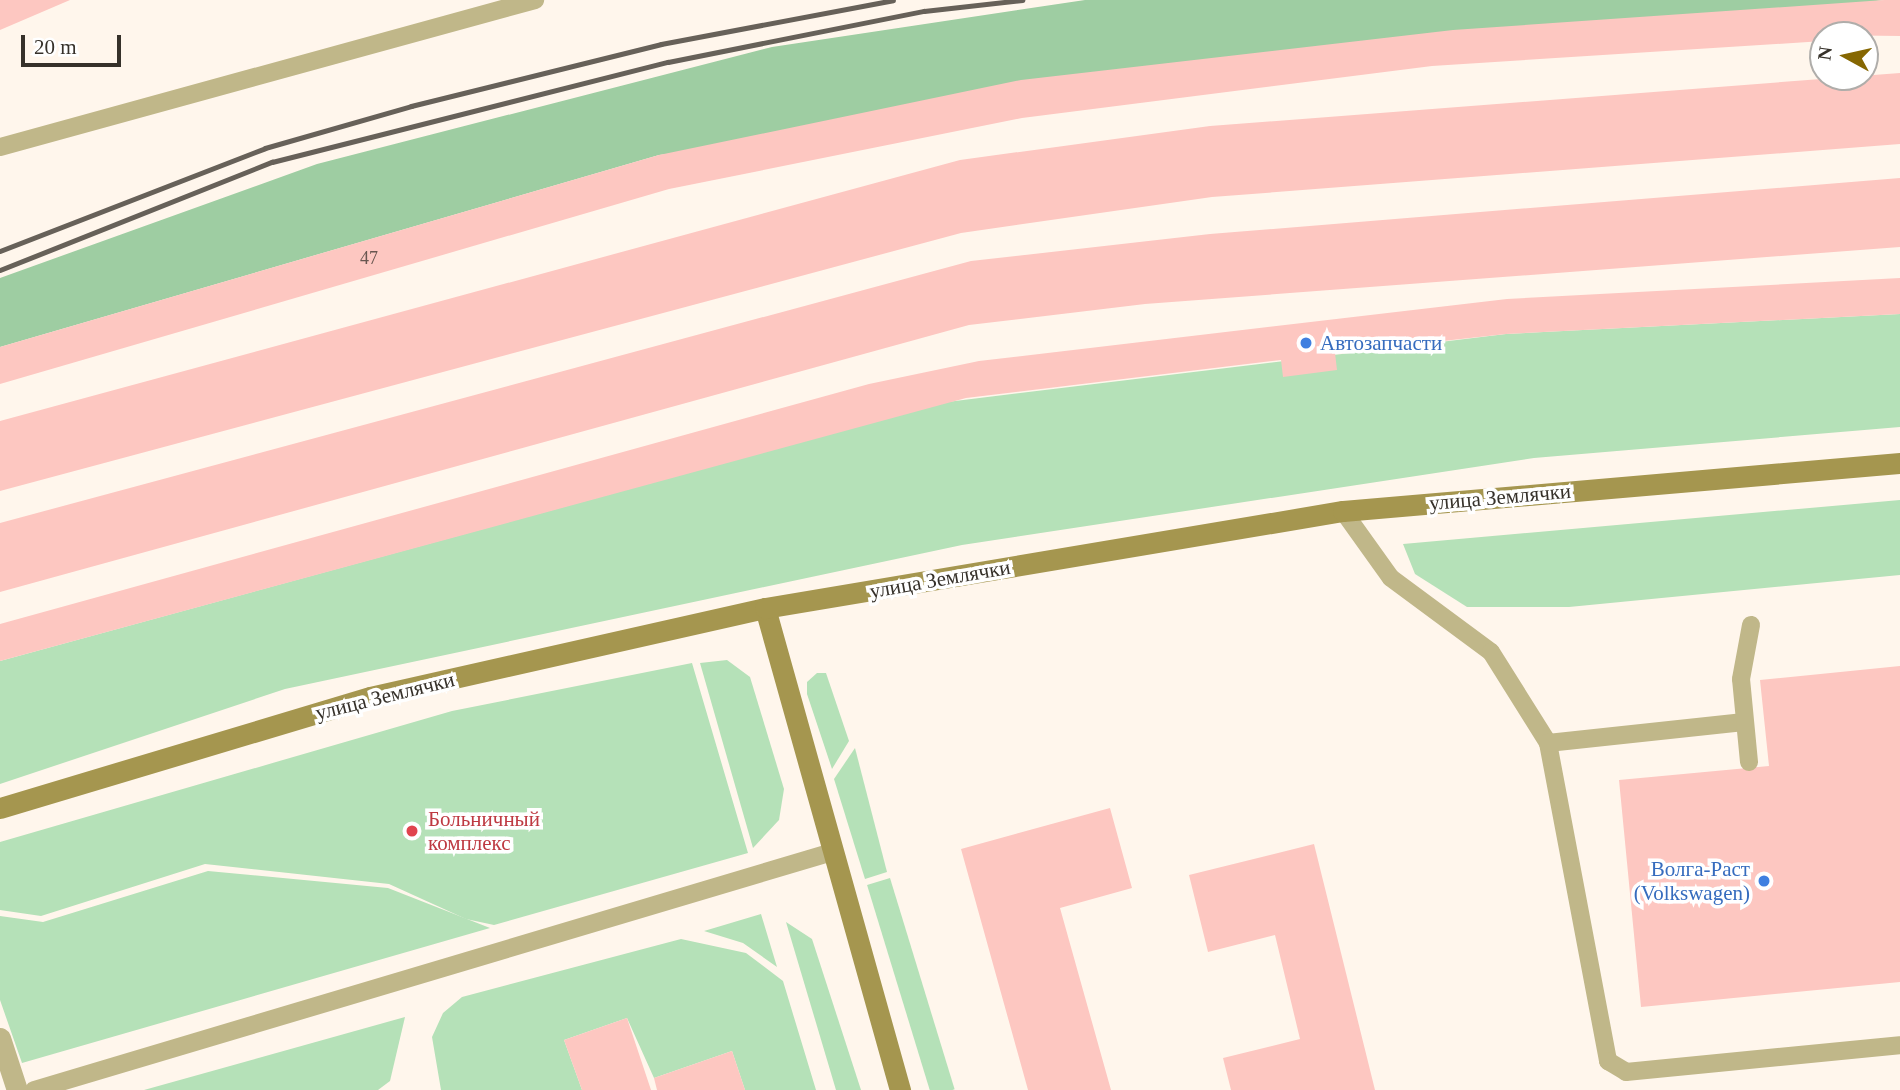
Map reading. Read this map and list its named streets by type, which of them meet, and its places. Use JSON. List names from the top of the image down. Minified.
{"streets":{"main road":["улица Землячки"]},"places":["Автозапчасти","Больничный комплекс","Волга-Раст (Volkswagen)"],"house_numbers":["47"],"scale_bar":"20 m","north":"left"}
